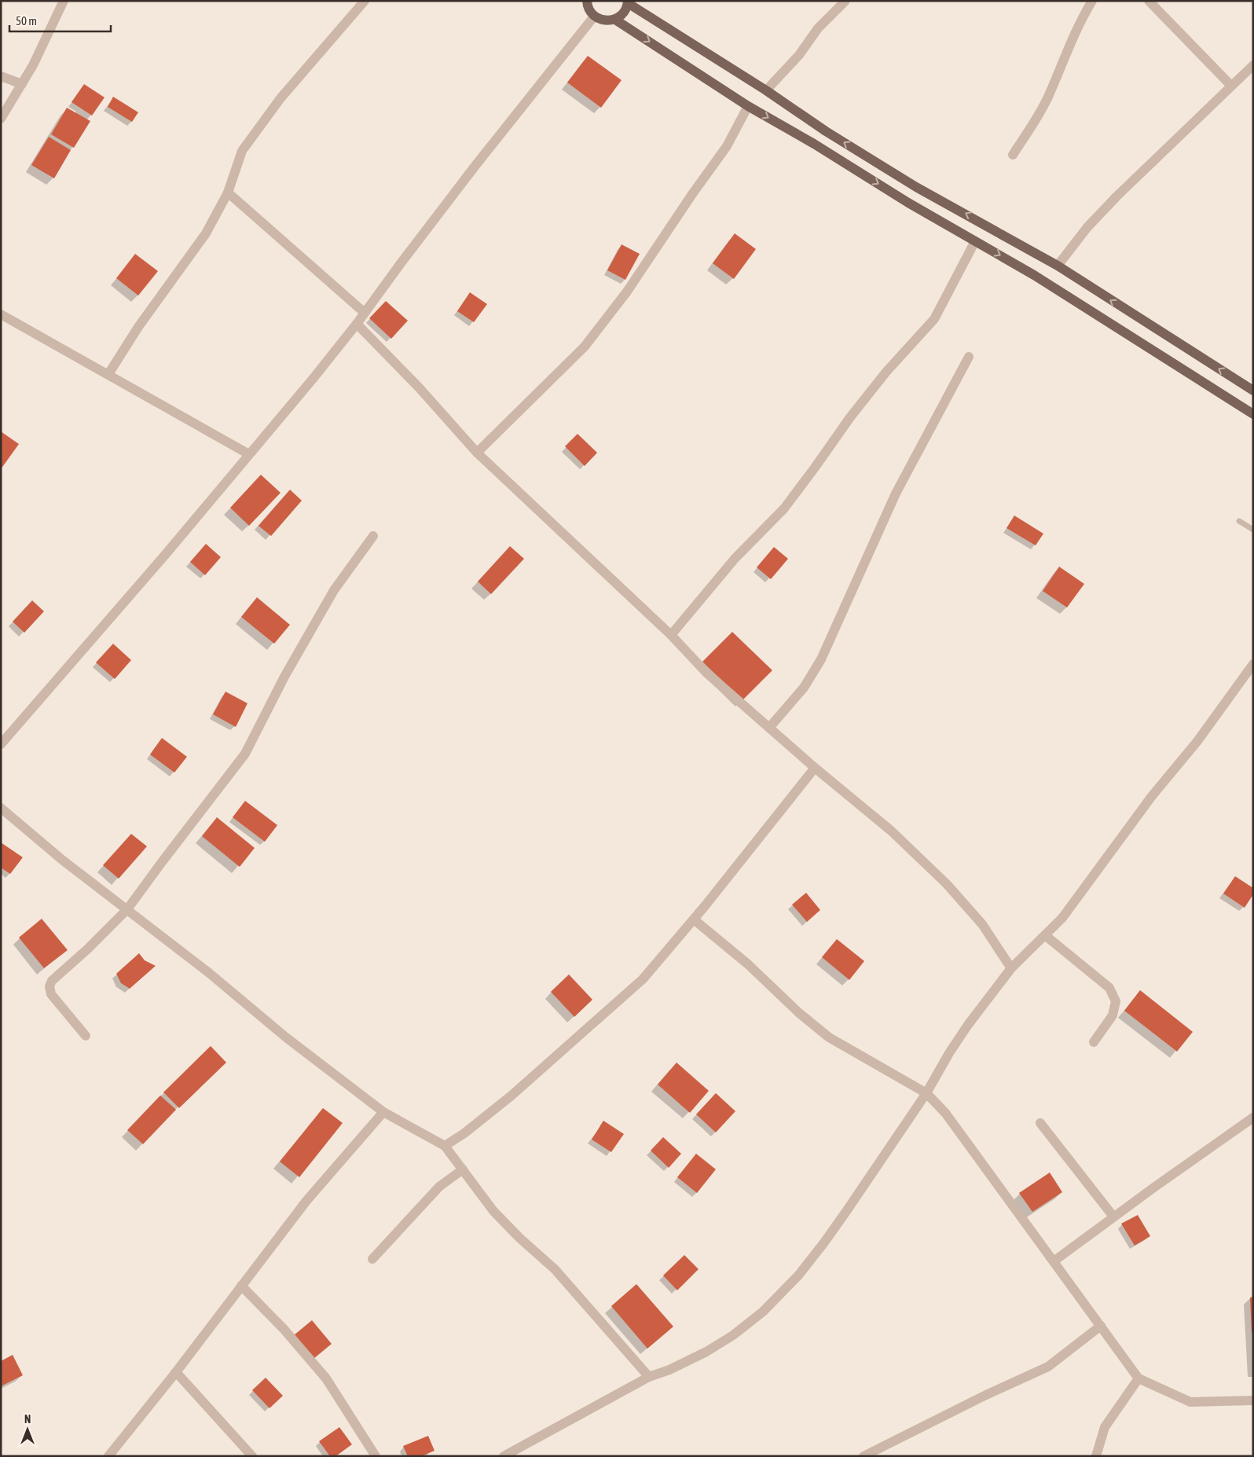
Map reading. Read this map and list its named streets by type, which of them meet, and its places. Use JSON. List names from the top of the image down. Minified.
{"scale_bar":"50 m","north":"top"}
